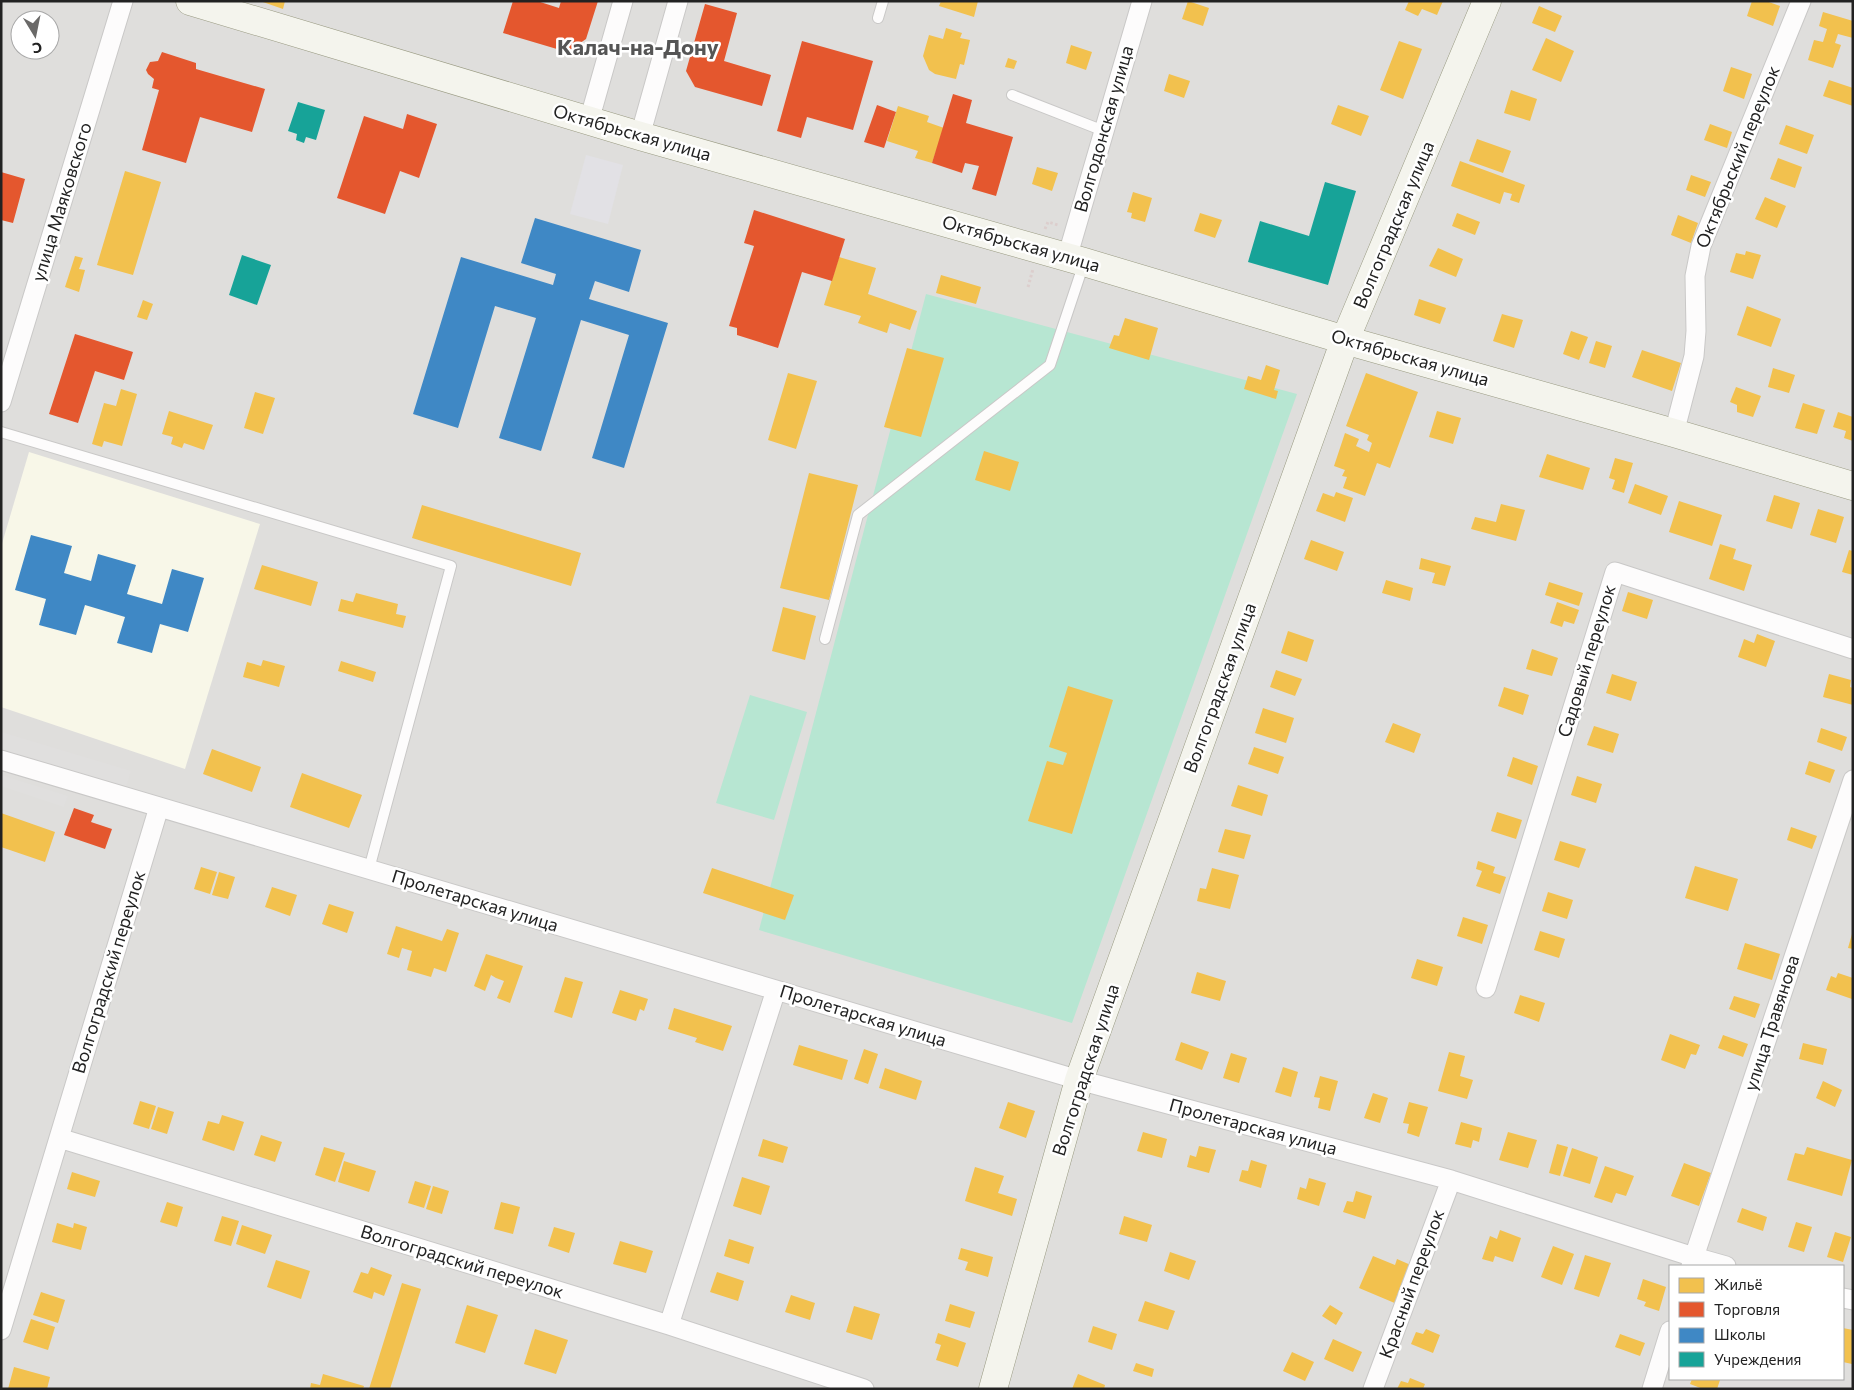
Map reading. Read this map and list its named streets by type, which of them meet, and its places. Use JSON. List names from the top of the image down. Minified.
{"streets":{"main road":["Октябрьская улица","Волгоградская улица"],"street":["Волгодонская улица","Октябрьский переулок","улица Маяковского","Садовый переулок","Пролетарская улица","Волгоградский переулок","улица Травянова","Красный переулок"]},"crossings":[["Волгодонская улица","Октябрьская улица"],["Октябрьская улица","Октябрьский переулок"],["Октябрьская улица","Волгоградская улица"],["Волгоградская улица","Пролетарская улица"],["Пролетарская улица","Волгоградский переулок"],["Пролетарская улица","улица Травянова"],["Пролетарская улица","Красный переулок"]],"districts":["Калач-на-Дону"],"legend":["Жильё","Торговля","Школы","Учреждения"],"north":"bottom"}
